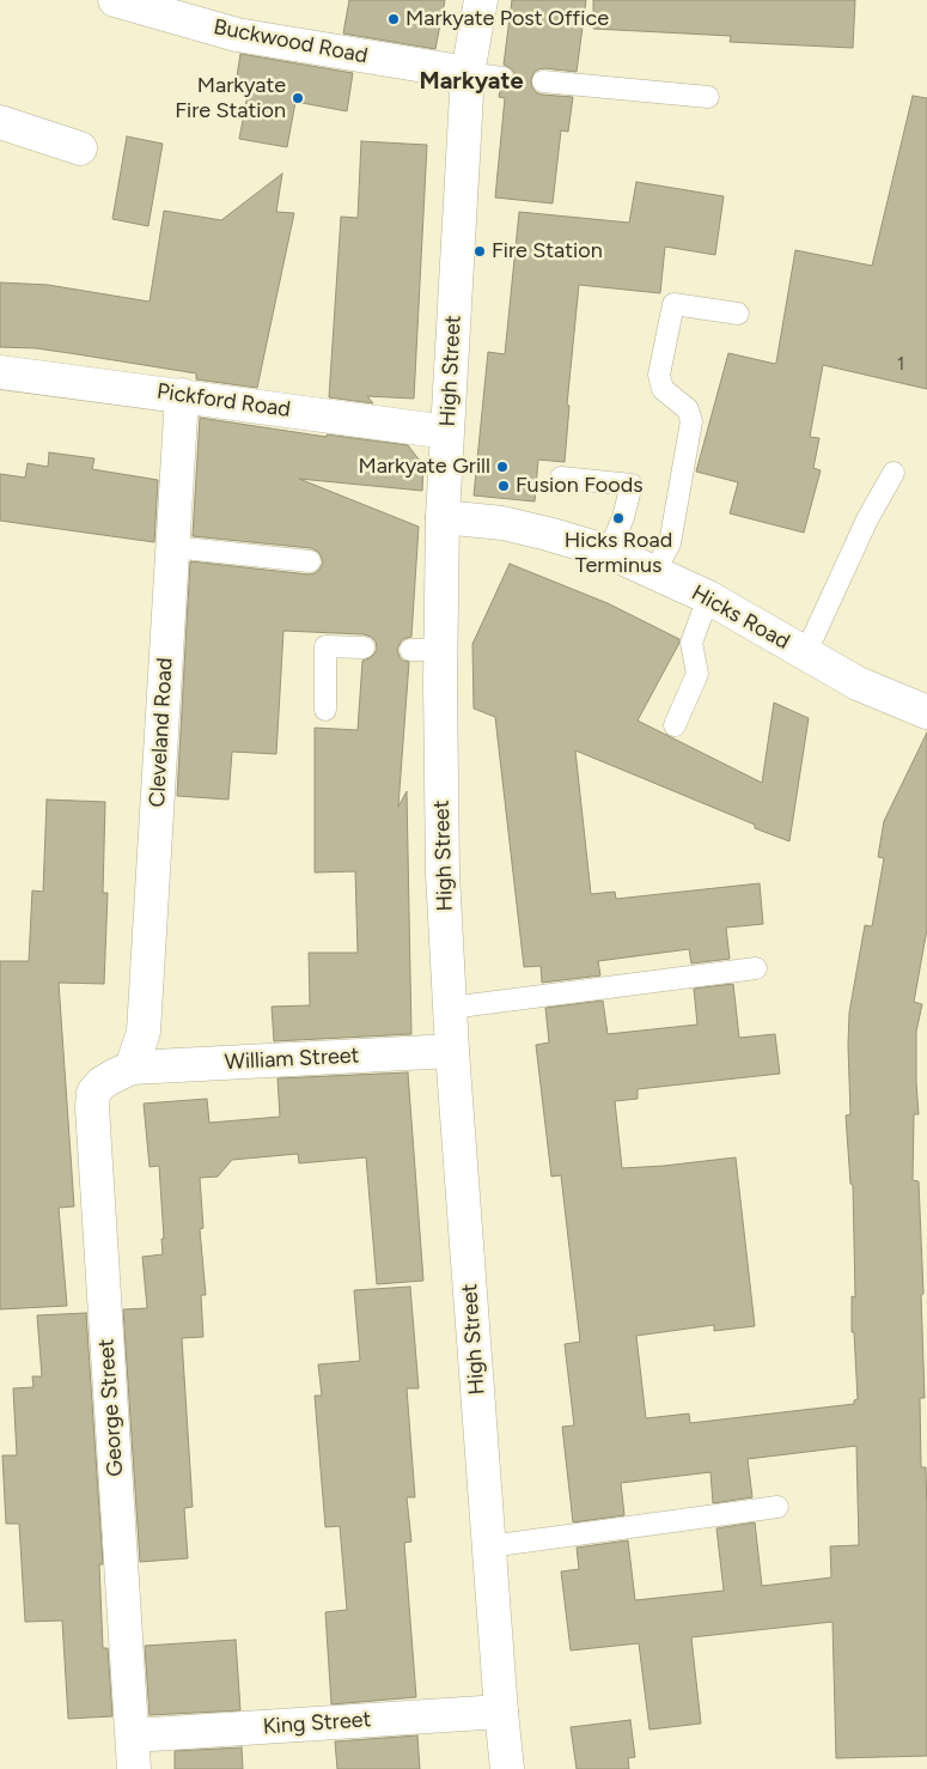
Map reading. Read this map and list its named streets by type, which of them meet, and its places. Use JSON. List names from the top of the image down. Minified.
{"streets":{"street":["Buckwood Road","High Street","Pickford Road","Hicks Road","Cleveland Road","William Street","George Street","King Street"]},"crossings":[["Buckwood Road","High Street"],["High Street","Pickford Road"],["High Street","Hicks Road"],["High Street","William Street"],["High Street","King Street"],["Pickford Road","Cleveland Road"],["Cleveland Road","William Street"],["Cleveland Road","George Street"],["William Street","George Street"],["George Street","King Street"]],"districts":["Markyate"],"places":["Markyate Post Office","Markyate Fire Station","Fire Station","Markyate Grill","Fusion Foods","Hicks Road Terminus"],"house_numbers":["1"]}
